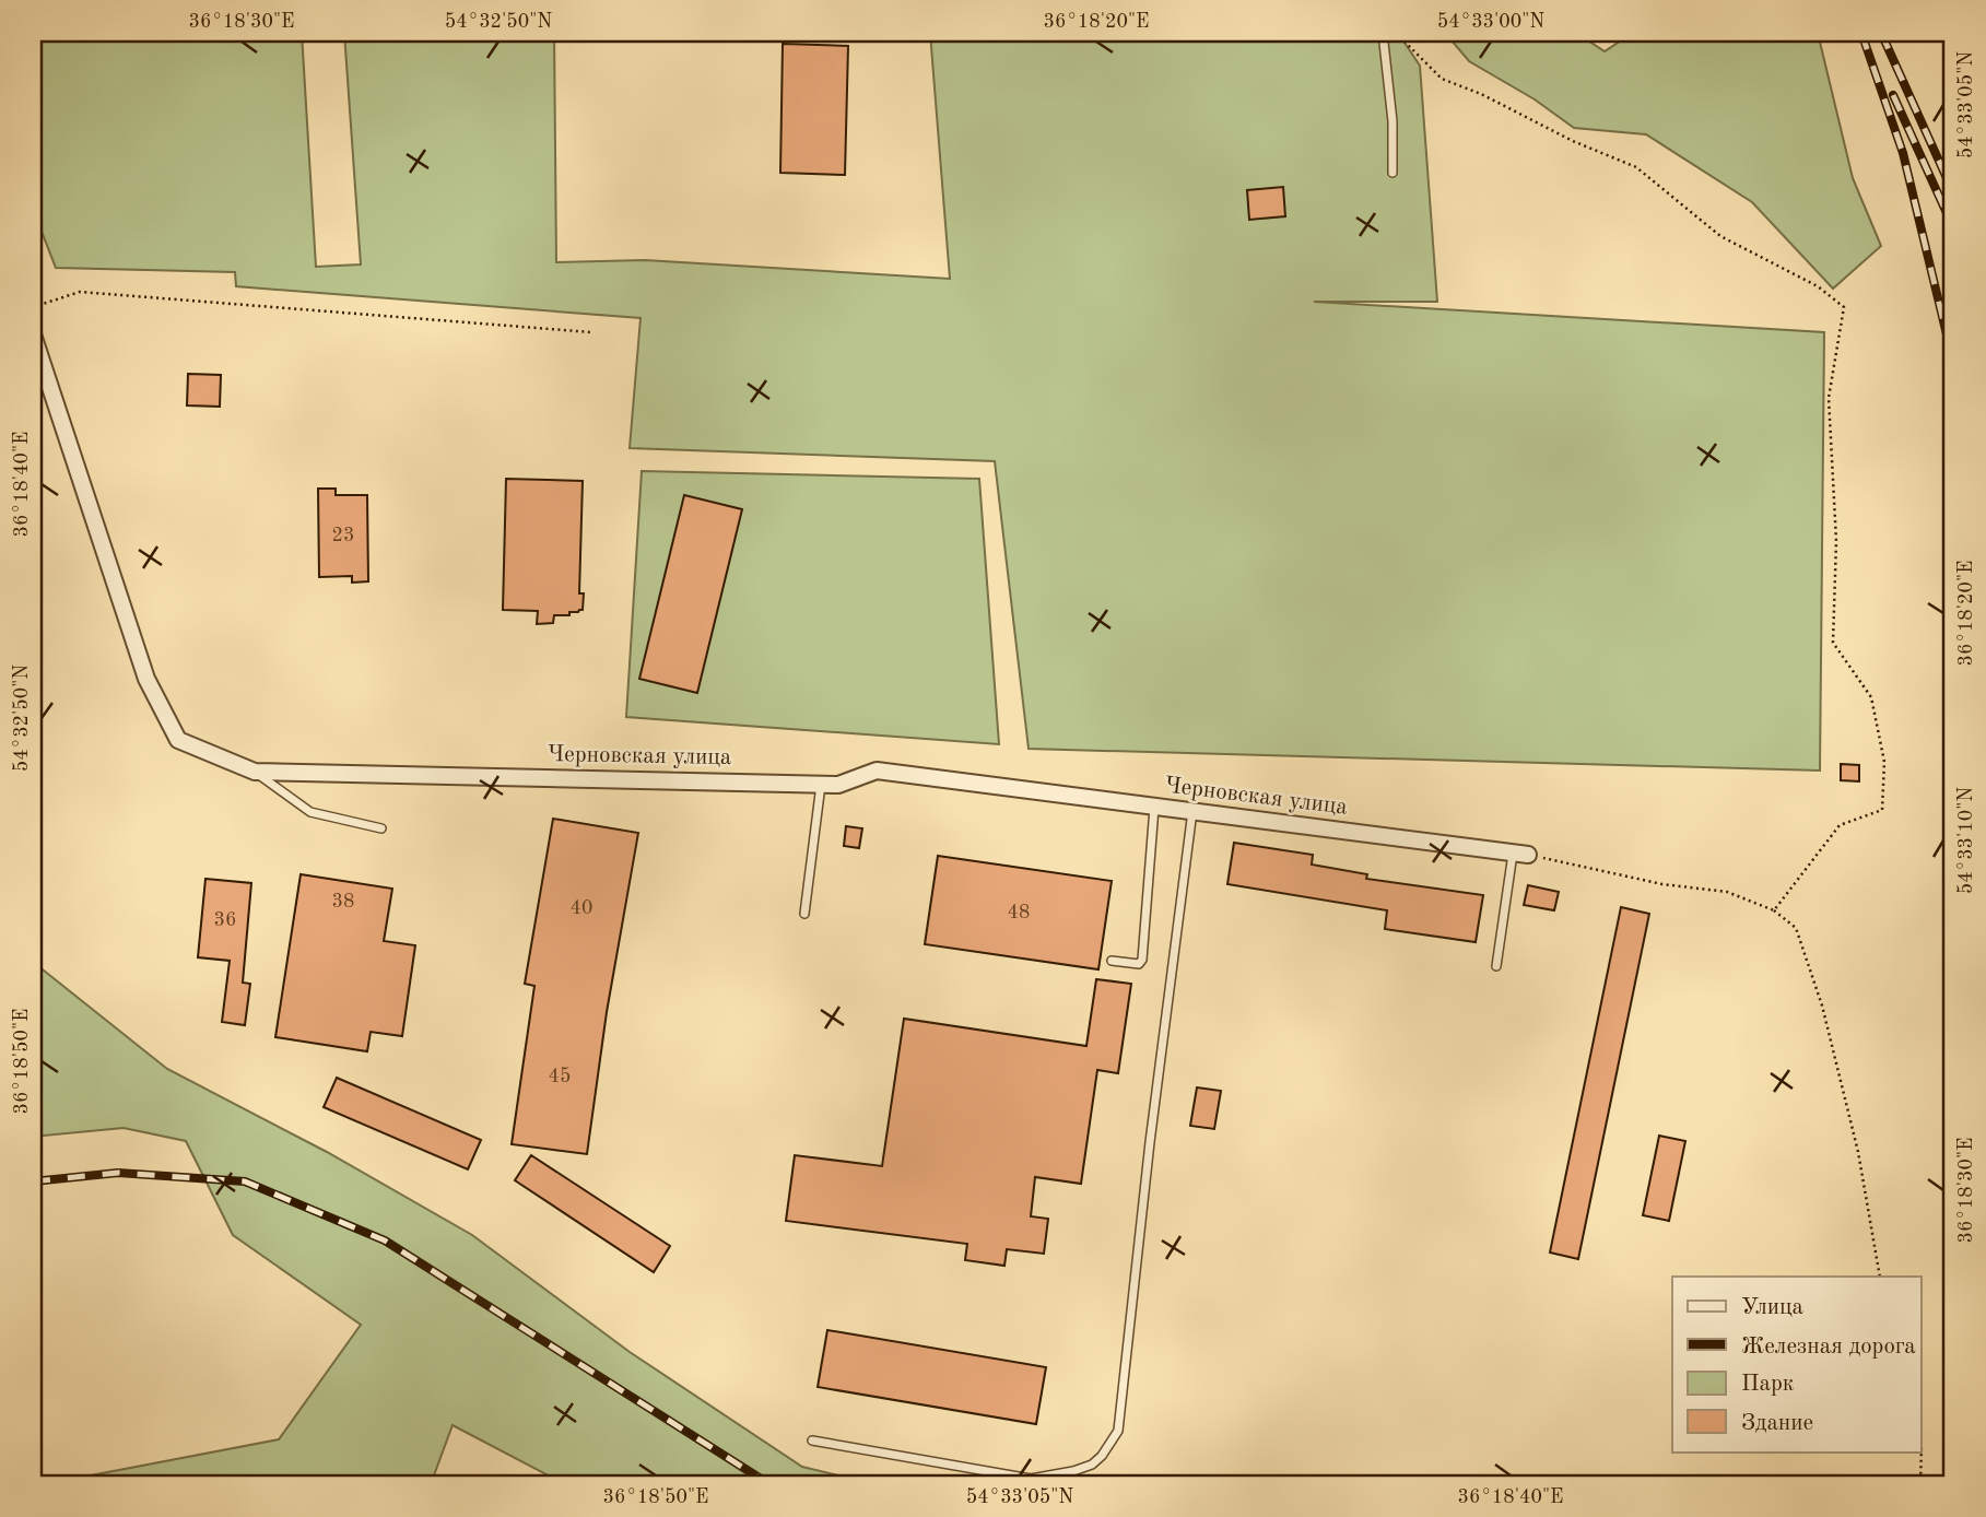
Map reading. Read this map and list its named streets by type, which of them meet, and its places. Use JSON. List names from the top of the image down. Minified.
{"streets":{"street":["Черновская улица"]},"house_numbers":["23","38","40","48","36","45"],"legend":["Улица","Железная дорога","Парк","Здание"],"coordinates":["36°18'30\"E","54°32'50\"N","36°18'20\"E","54°33'00\"N","54°33'05\"N","36°18'40\"E","54°33'10\"N","36°18'50\"E"]}
